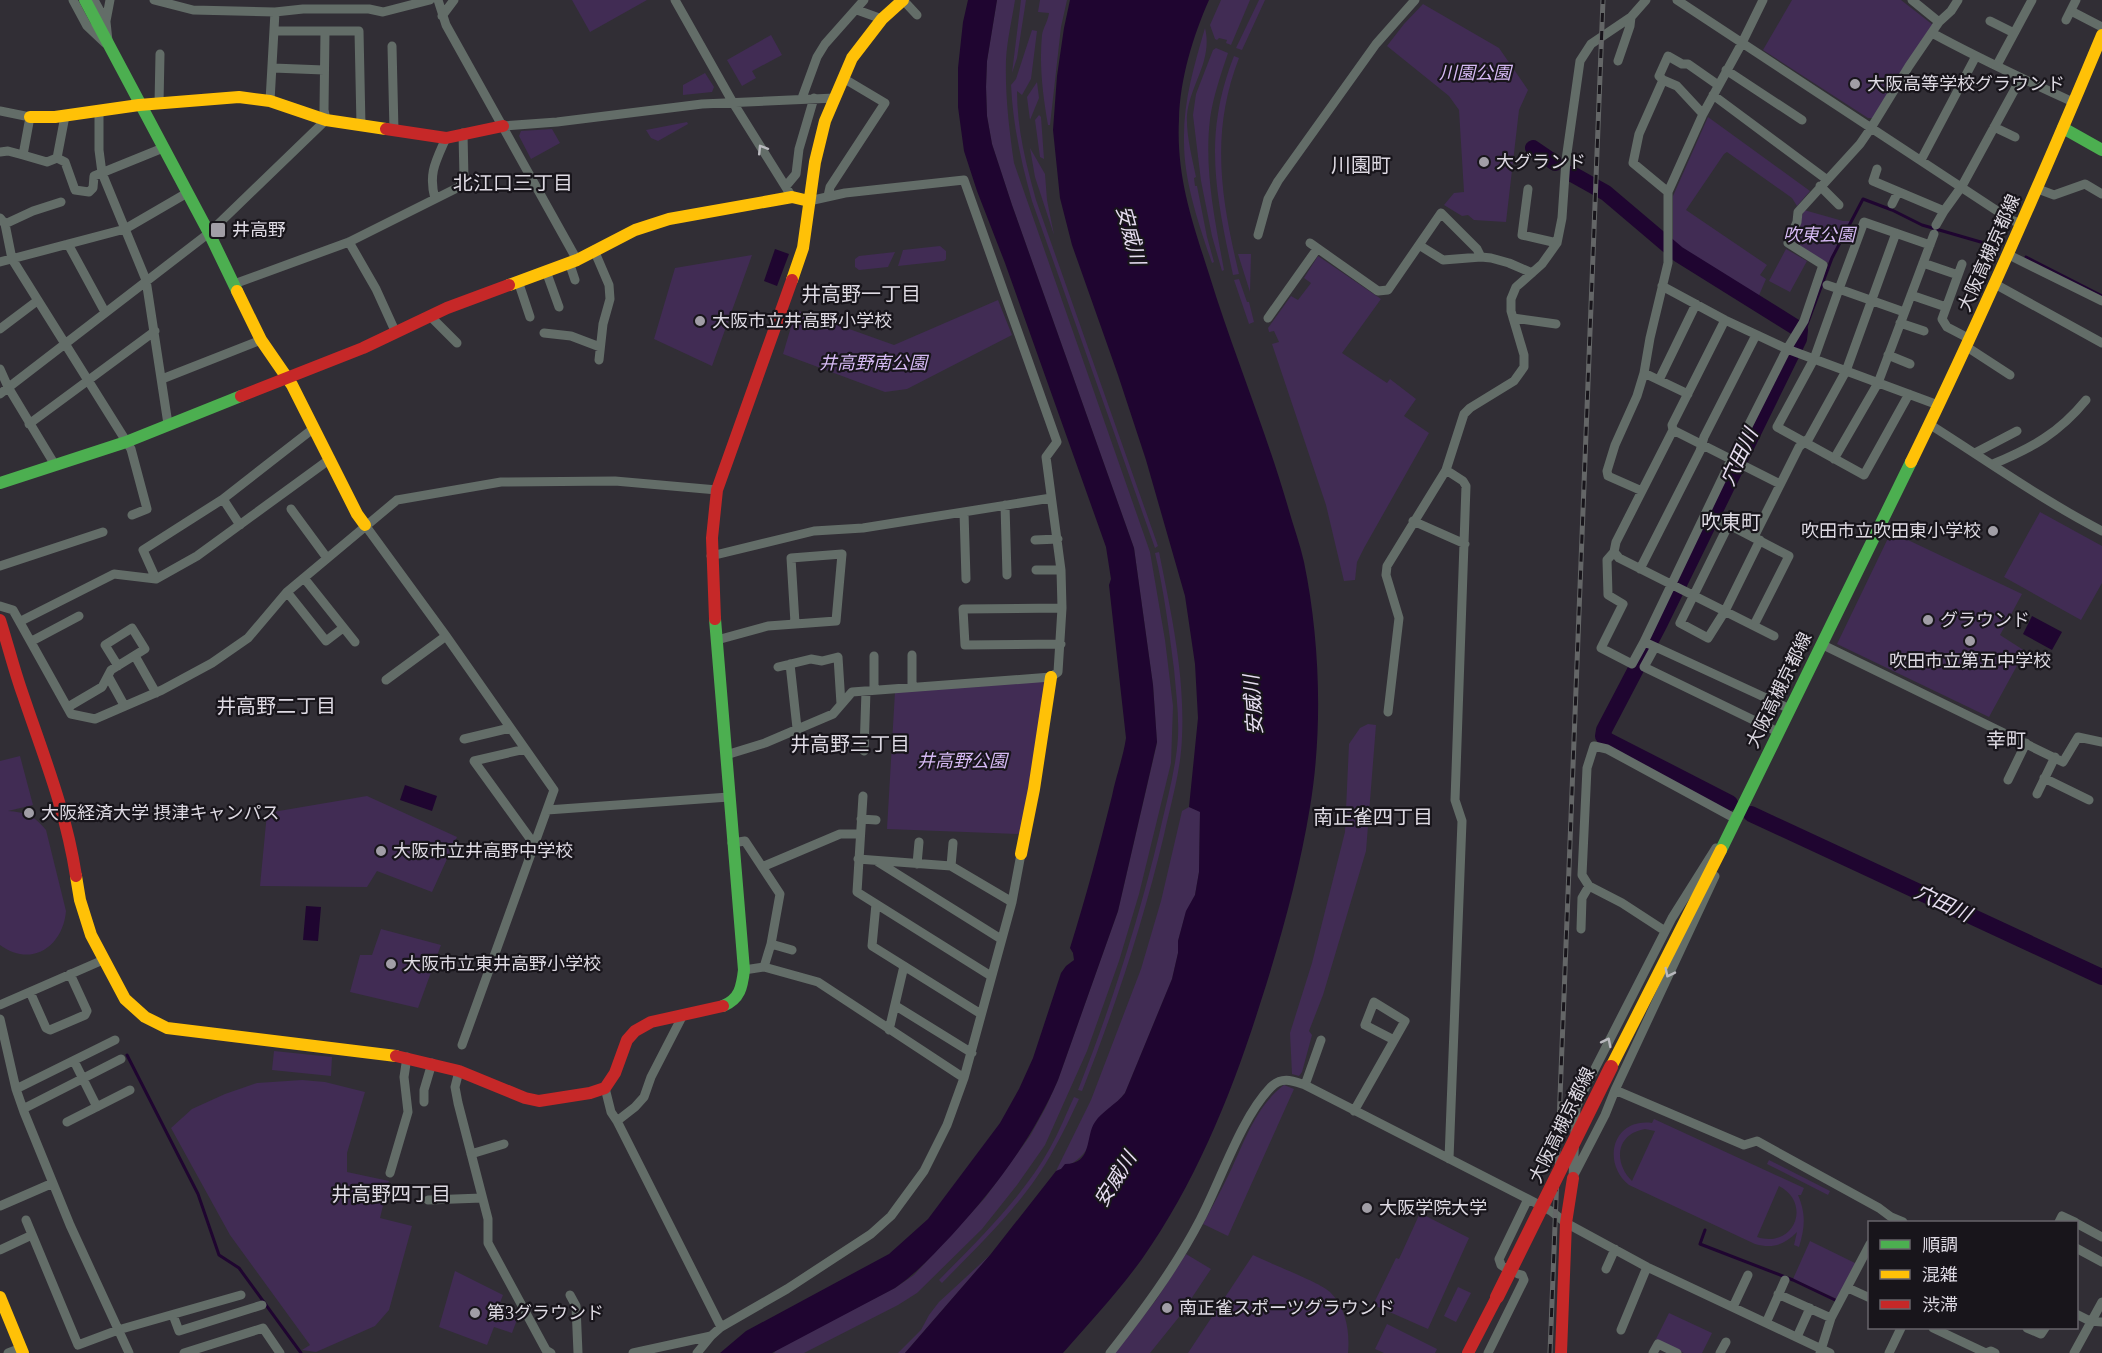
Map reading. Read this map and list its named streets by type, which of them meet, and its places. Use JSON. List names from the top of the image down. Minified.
{"streets":{"street":["大阪高槻京都線"]},"districts":["川園町","北江口三丁目","井高野一丁目","吹東町","井高野二丁目","幸町","井高野三丁目","南正雀四丁目","井高野四丁目"],"water":["安威川","穴田川"],"parks":["川園公園","吹東公園","井高野南公園","井高野公園"],"places":{"other":["大阪高等学校グラウンド","大グランド","大阪市立井高野小学校","吹田市立吹田東小学校","グラウンド","吹田市立第五中学校","大阪経済大学 摂津キャンパス","大阪市立井高野中学校","大阪市立東井高野小学校","大阪学院大学","南正雀スポーツグラウンド","第3グラウンド"],"transit":["井高野"]},"legend":["順調","混雑","渋滞"]}
